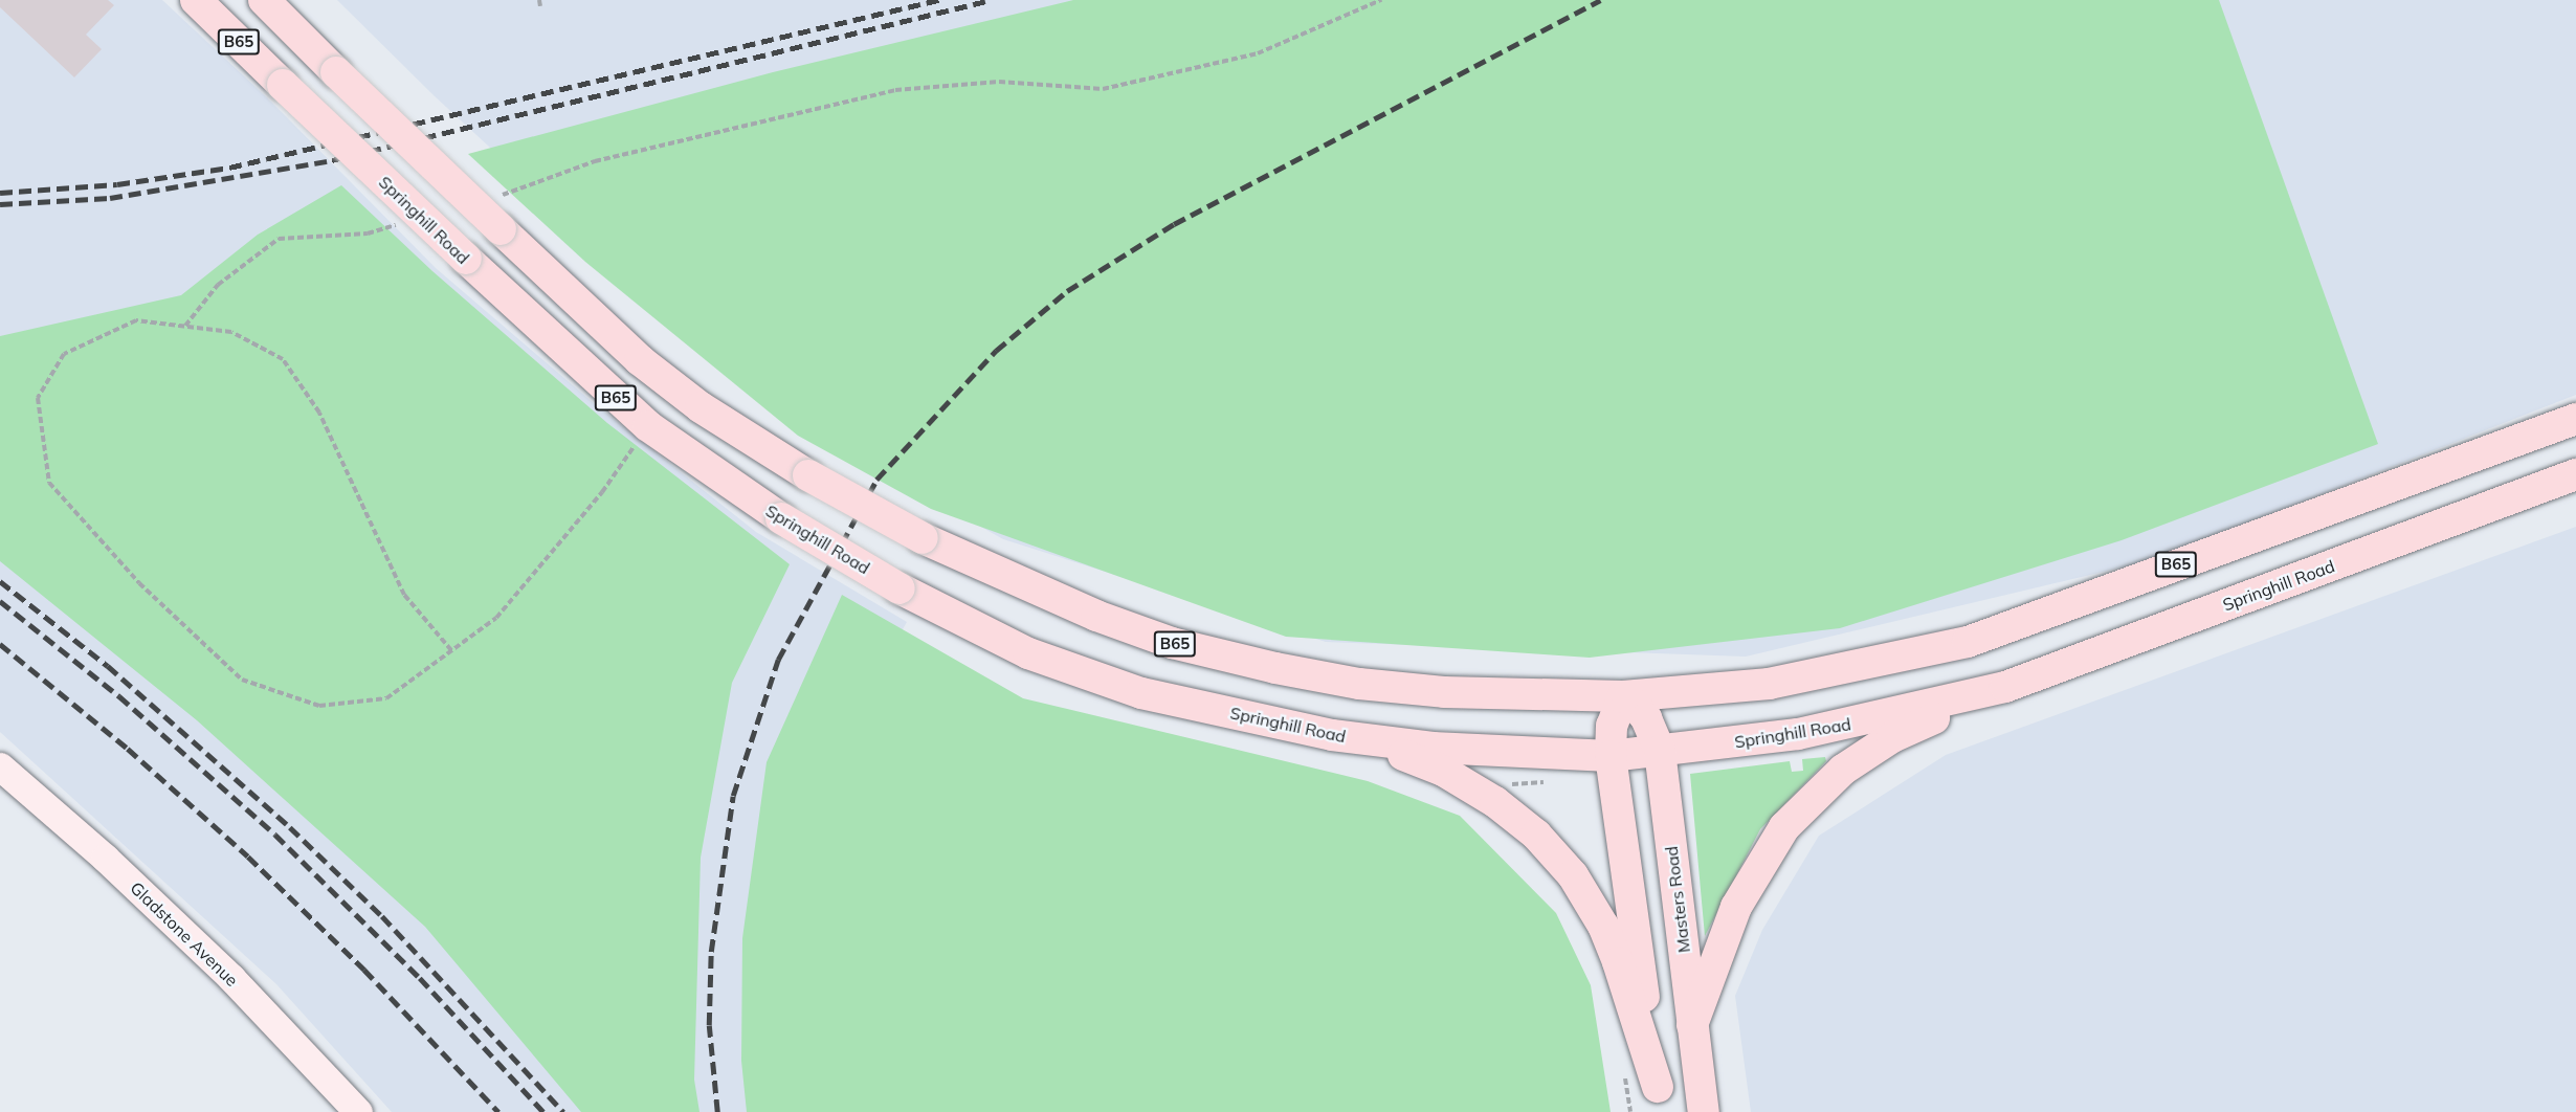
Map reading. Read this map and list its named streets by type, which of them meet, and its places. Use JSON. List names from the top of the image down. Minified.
{"streets":{"main road":["B65","Springhill Road","Masters Road","Gladstone Avenue"]},"crossings":[["B65","Masters Road"],["Springhill Road","Masters Road"]]}
